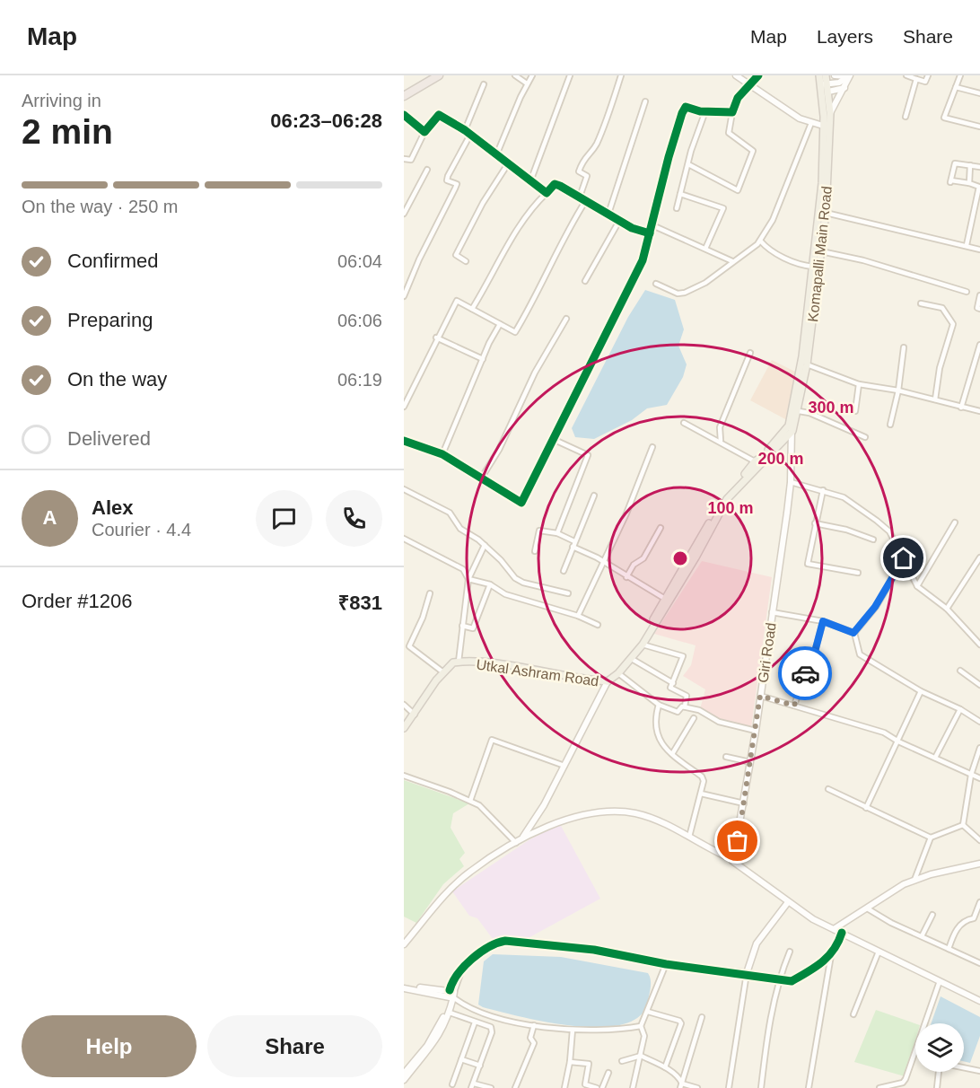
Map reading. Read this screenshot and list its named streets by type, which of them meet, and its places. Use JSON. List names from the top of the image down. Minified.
{"streets":{"main road":["Komapalli Main Road","Giri Road","Utkal Ashram Road"]},"crossings":[["Komapalli Main Road","Giri Road"]],"page":{"header":"Map","nav":["Map","Layers","Share"],"heading":["2 min","Arriving in","06:23–06:28"],"panel":["Alex","Courier · 4.4","Order #1206","₹831"],"bar":"On the way · 250 m","list":[["Confirmed","06:04"],["Preparing","06:06"],["On the way","06:19"],"Delivered"],"round":"A","buttons":["Help","Share"]},"rings":["300 m","200 m","100 m"]}
